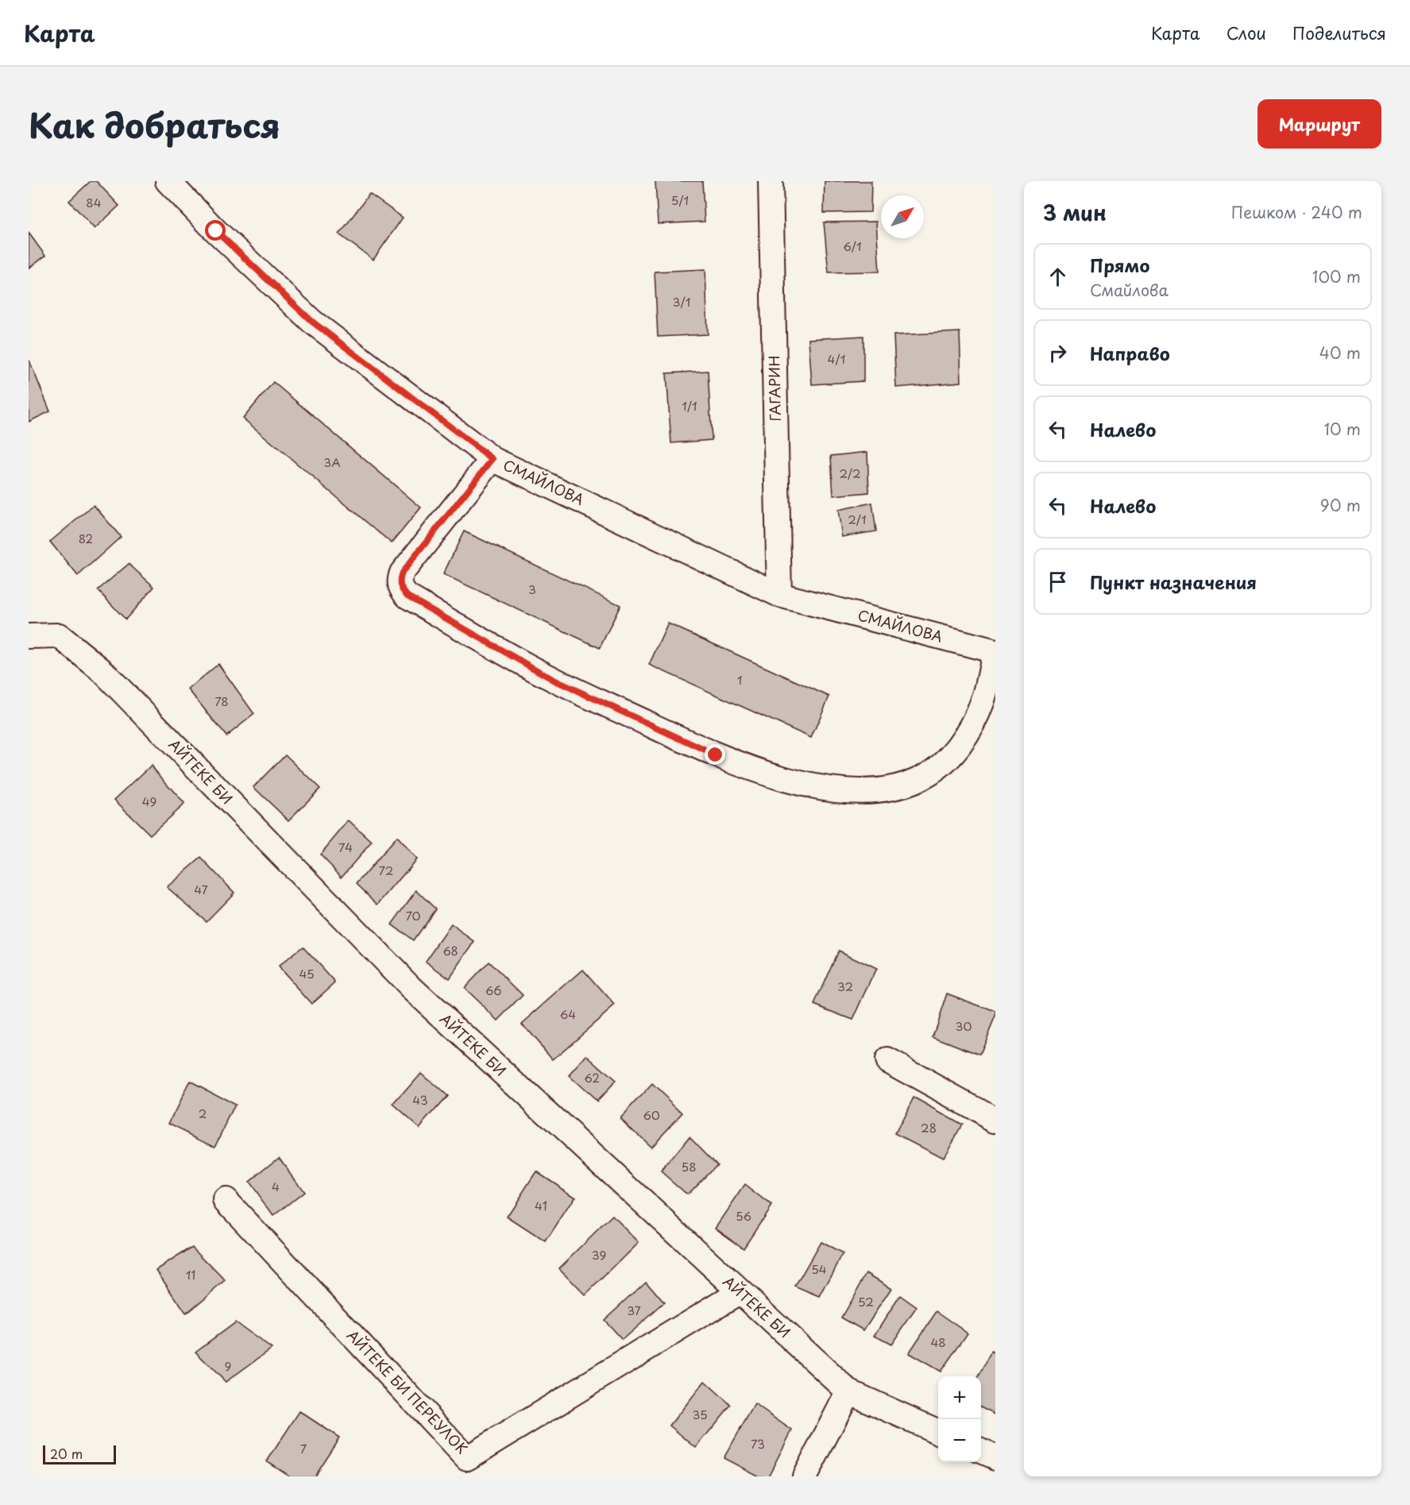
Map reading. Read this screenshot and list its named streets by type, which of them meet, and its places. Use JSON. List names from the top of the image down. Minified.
{"streets":{"street":["ГАГАРИН","СМАЙЛОВА","АЙТЕКЕ БИ","АЙТЕКЕ БИ ПЕРЕУЛОК"]},"crossings":[["ГАГАРИН","СМАЙЛОВА"],["АЙТЕКЕ БИ","АЙТЕКЕ БИ ПЕРЕУЛОК"]],"house_numbers":["5/1","84","6/1","3/1","4/1","1/1","3А","2/2","2/1","82","3","1","78","49","74","72","47","70","68","45","32","66","64","30","62","43","2","60","28","58","4","41","56","39","54","11","52","37","48","9","35","73","7"],"scale_bar":"20 m","north":"top right","page":{"header":"Карта","nav":["Карта","Слои","Поделиться"],"title":"Как добраться","buttons":"Маршрут","heading":["3 мин","Пешком · 240 m"],"list":[["Прямо","Смайлова","100 m"],["Направо","40 m"],["Налево","10 m"],["Налево","90 m"],"Пункт назначения"],"map_buttons":["+","−"],"scale":"20 m"}}
